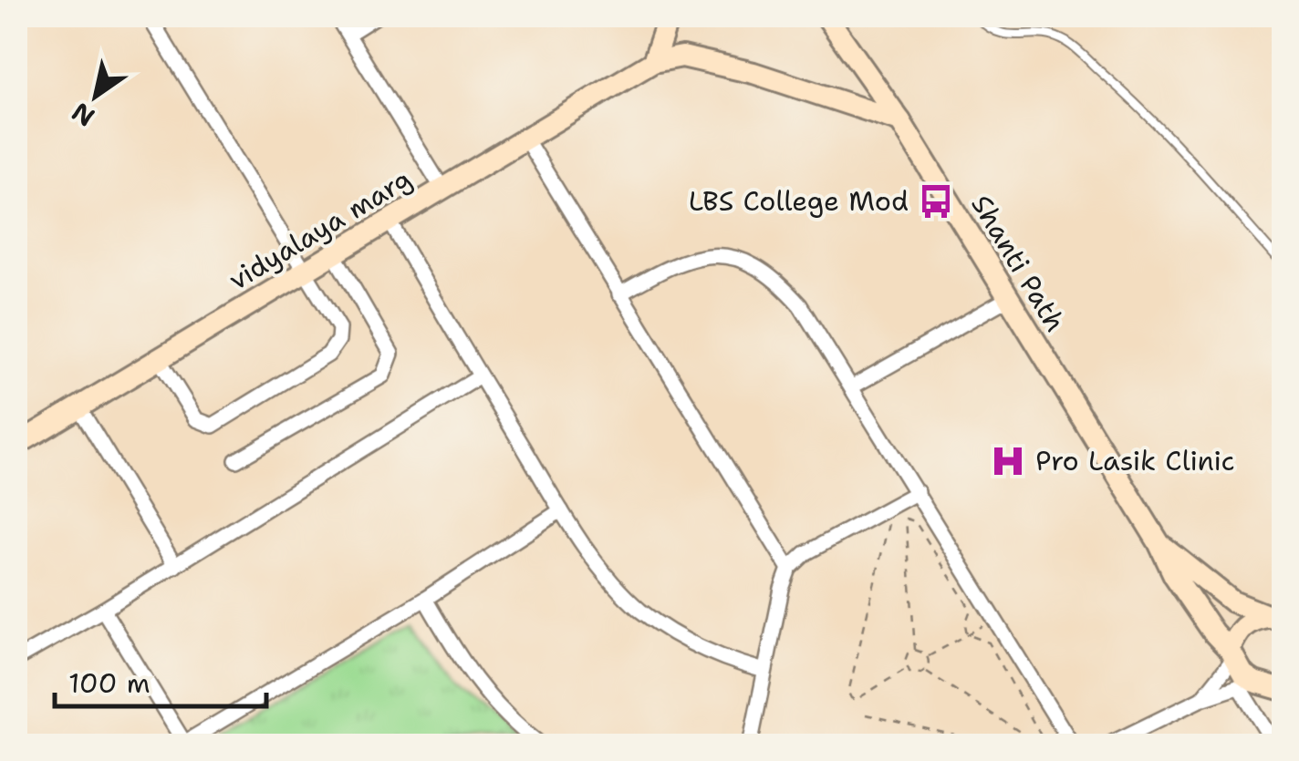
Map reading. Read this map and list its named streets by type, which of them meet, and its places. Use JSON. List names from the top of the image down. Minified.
{"streets":{"street":["vidyalaya marg","Shanti Path"]},"places":{"bus stop":["LBS College Mod"],"hospital":["Pro Lasik Clinic"]},"scale_bar":"100 m","north":"bottom left"}
